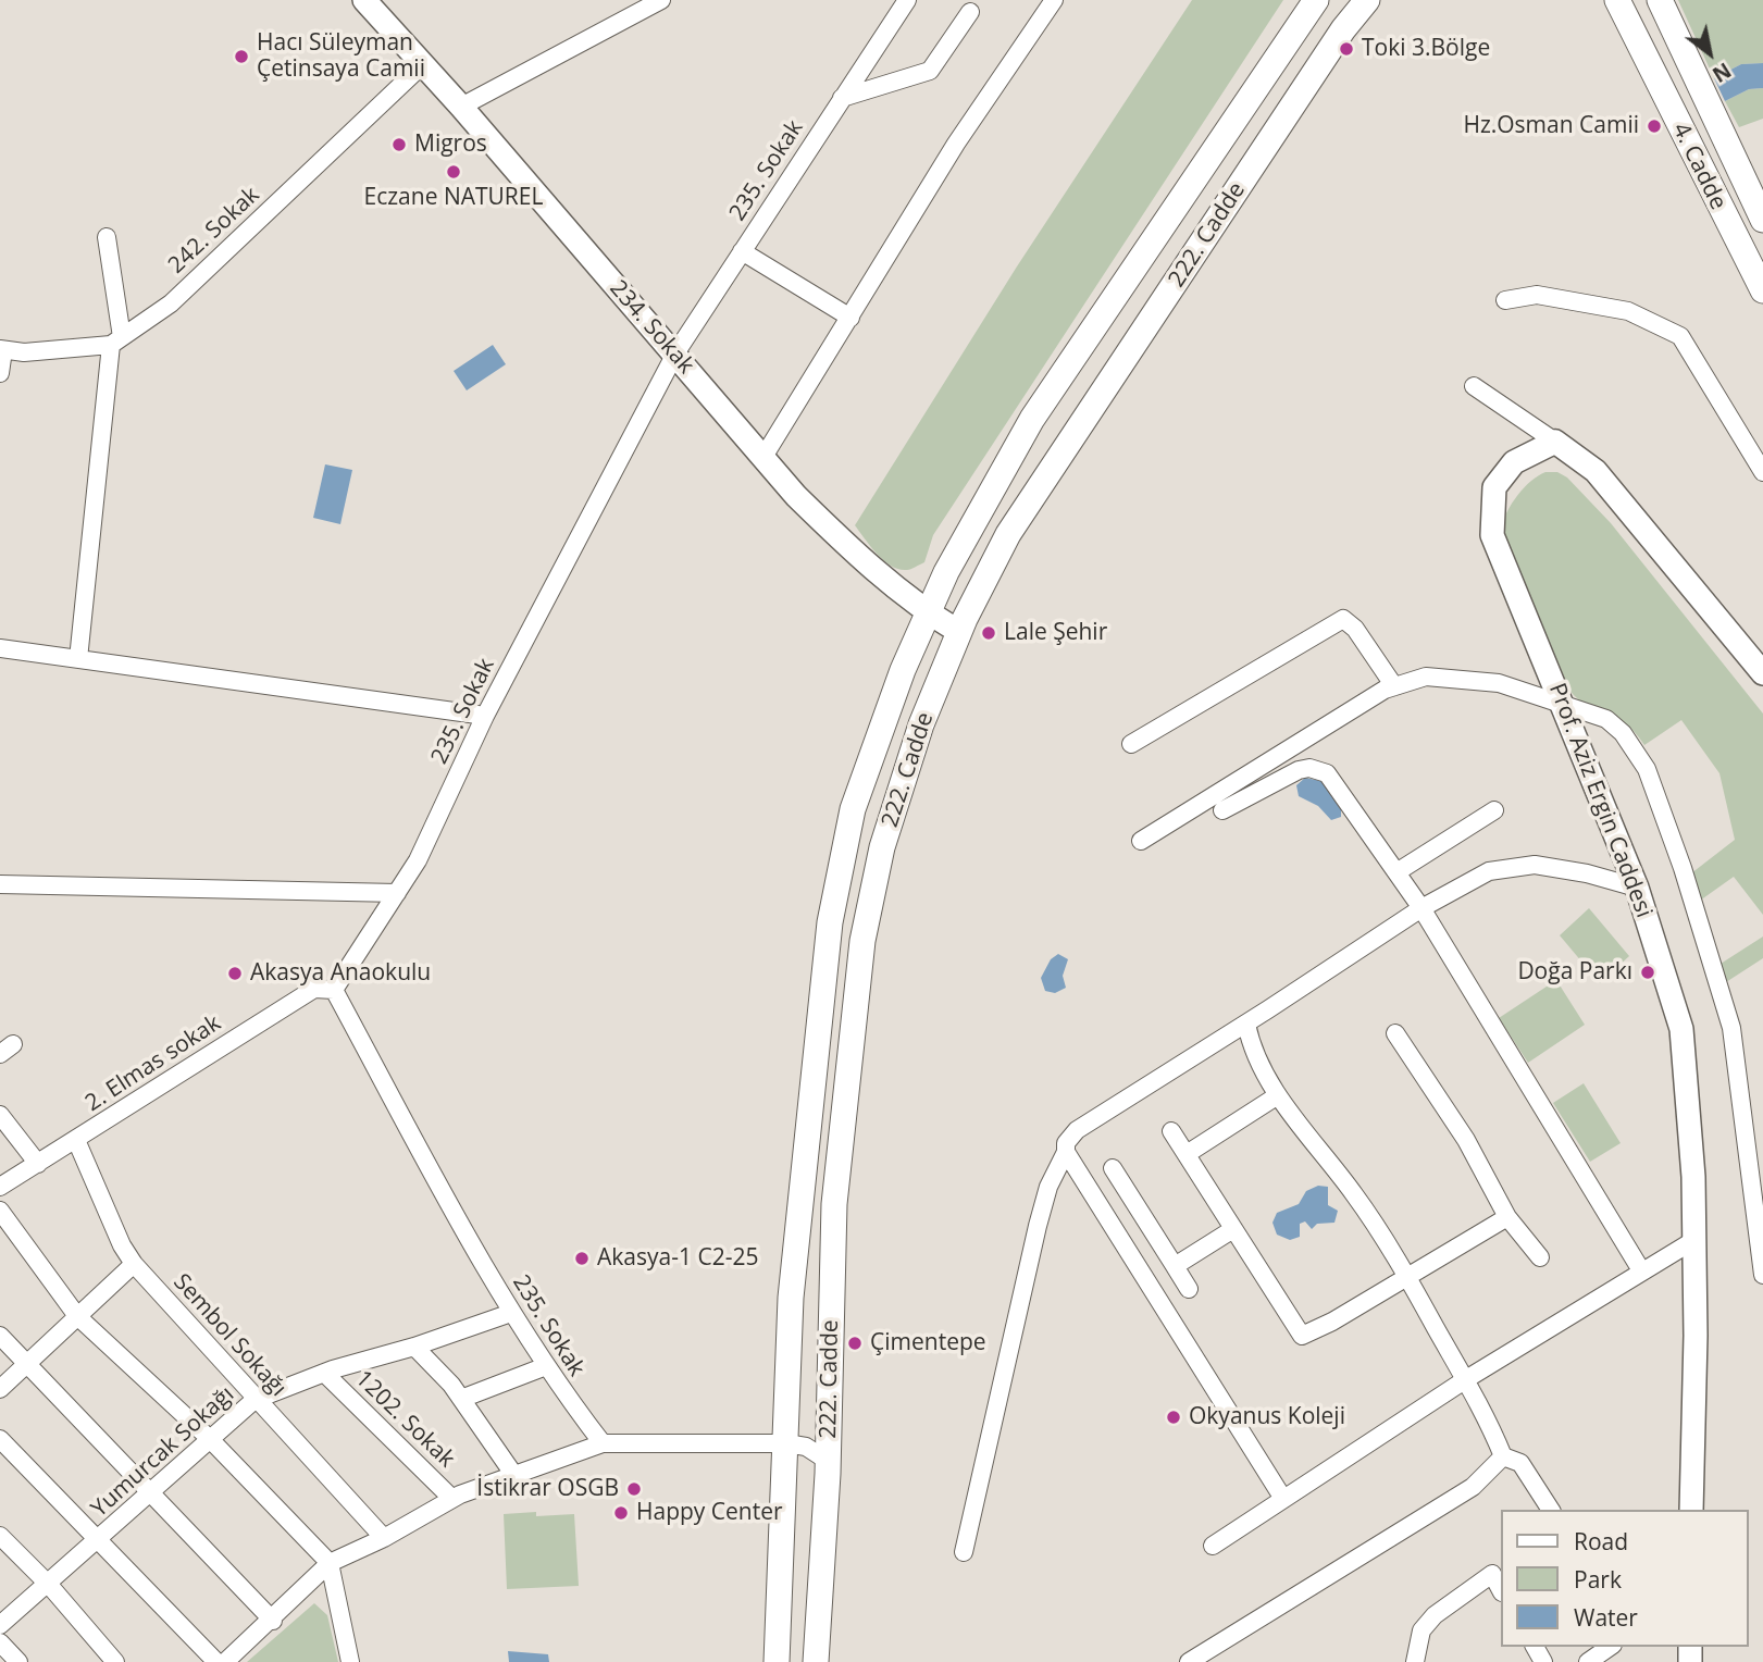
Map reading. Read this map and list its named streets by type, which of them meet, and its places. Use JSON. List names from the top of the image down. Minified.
{"streets":{"main road":["4. Cadde","222. Cadde"],"street":["235. Sokak","242. Sokak","234. Sokak","Prof. Aziz Ergin Caddesi","2. Elmas sokak","Sembol Sokağı","1202. Sokak","Yumurcak Sokağı"]},"crossings":[["235. Sokak","234. Sokak"],["235. Sokak","2. Elmas sokak"],["235. Sokak","Yumurcak Sokağı"],["242. Sokak","234. Sokak"],["222. Cadde","234. Sokak"],["2. Elmas sokak","Sembol Sokağı"],["Sembol Sokağı","Yumurcak Sokağı"],["1202. Sokak","Yumurcak Sokağı"]],"places":["Toki 3.Bölge","Hacı Süleyman Çetinsaya Camii","Hz.Osman Camii","Migros","Eczane NATUREL","Lale Şehir","Doğa Parkı","Akasya Anaokulu","Akasya-1 C2-25","Çimentepe","Okyanus Koleji","İstikrar OSGB","Happy Center"],"legend":["Road","Park","Water"],"north":"bottom right"}
